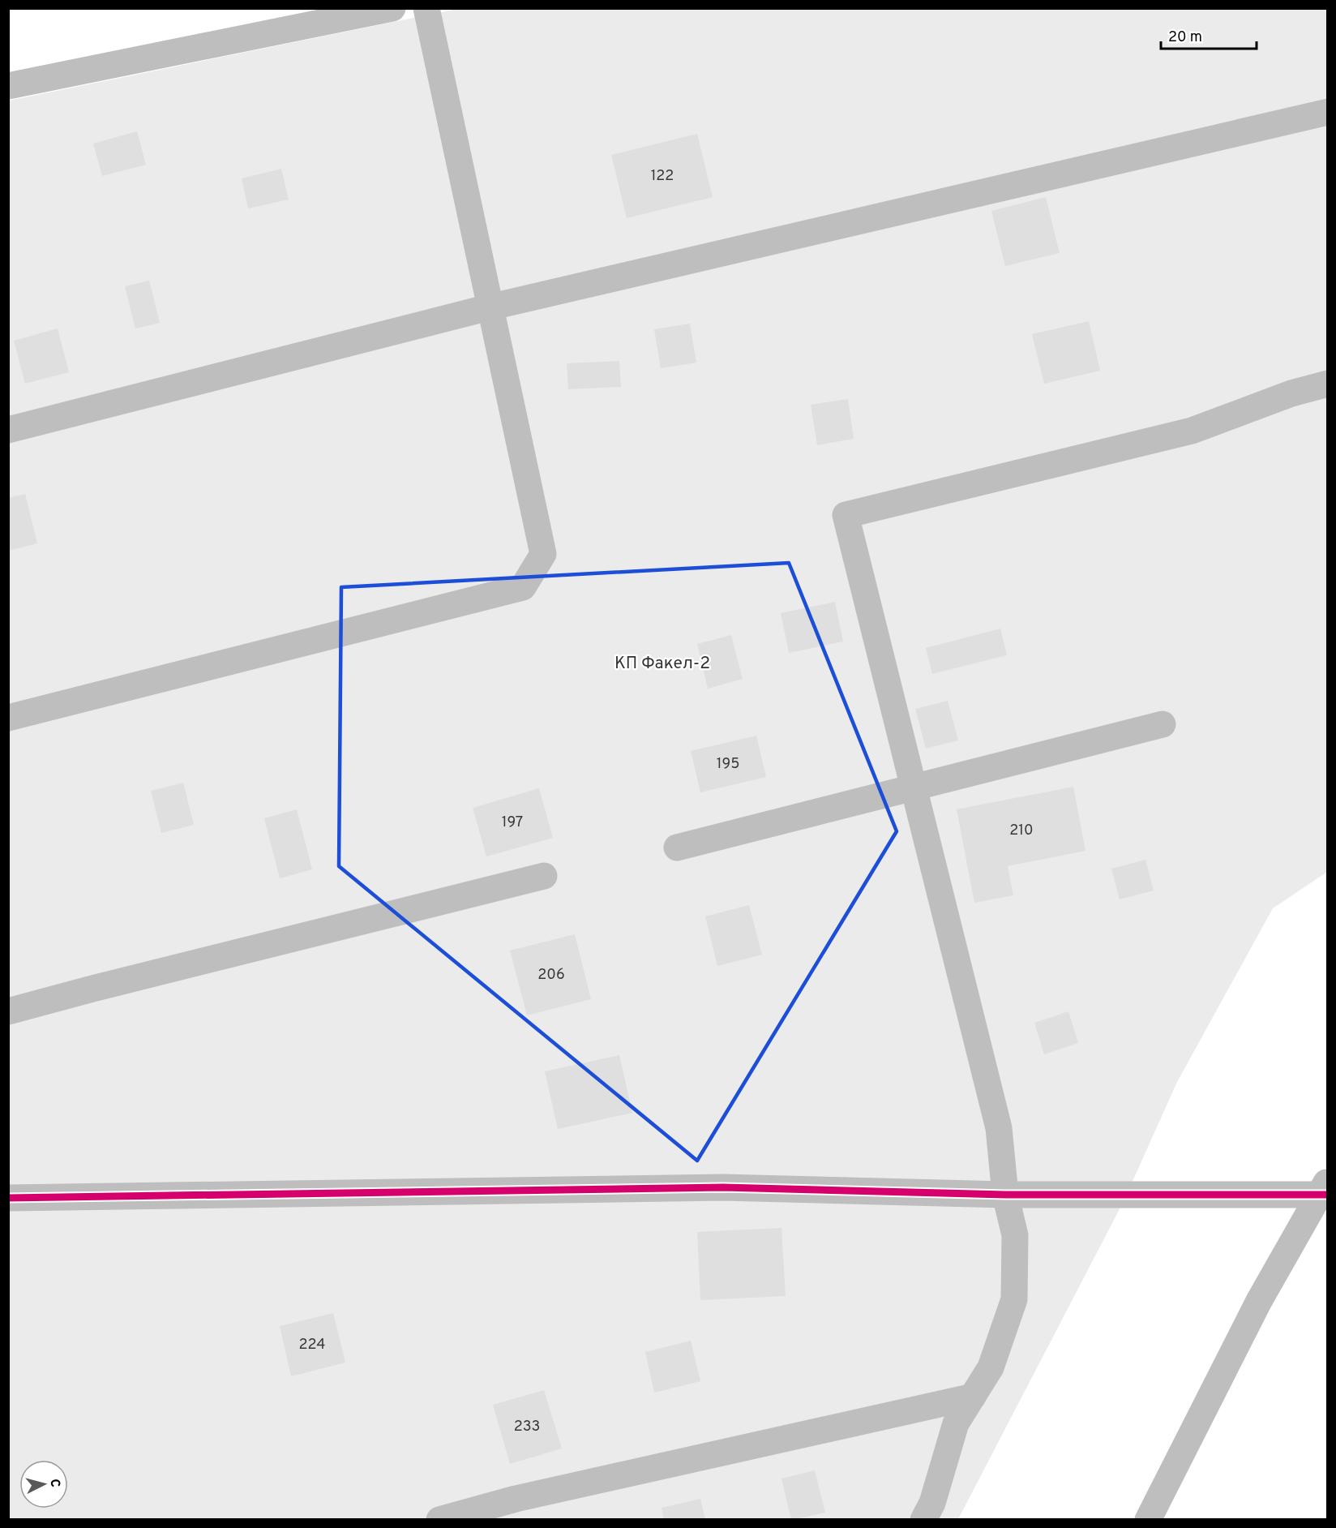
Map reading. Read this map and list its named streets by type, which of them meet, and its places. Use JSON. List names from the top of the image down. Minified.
{"parks":["КП Факел-2"],"house_numbers":["122","195","197","210","206","224","233"],"scale_bar":"20 m","north":"right"}
